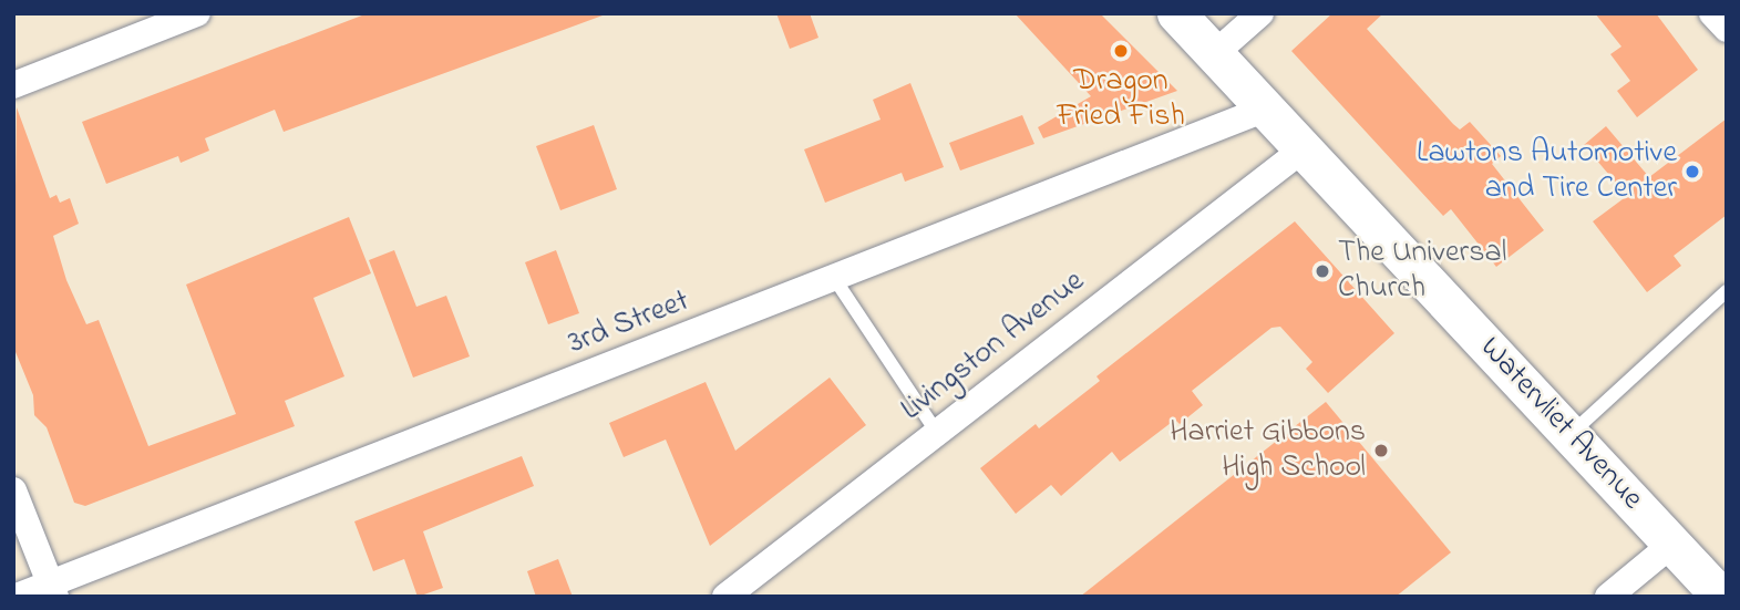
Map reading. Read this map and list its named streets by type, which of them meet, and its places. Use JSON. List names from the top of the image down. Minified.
{"streets":{"street":["3rd Street","Livingston Avenue","Watervliet Avenue"]},"crossings":[["3rd Street","Watervliet Avenue"],["Livingston Avenue","Watervliet Avenue"]],"places":["Dragon Fried Fish","Lawtons Automotive and Tire Center","The Universal Church","Harriet Gibbons High School"]}
